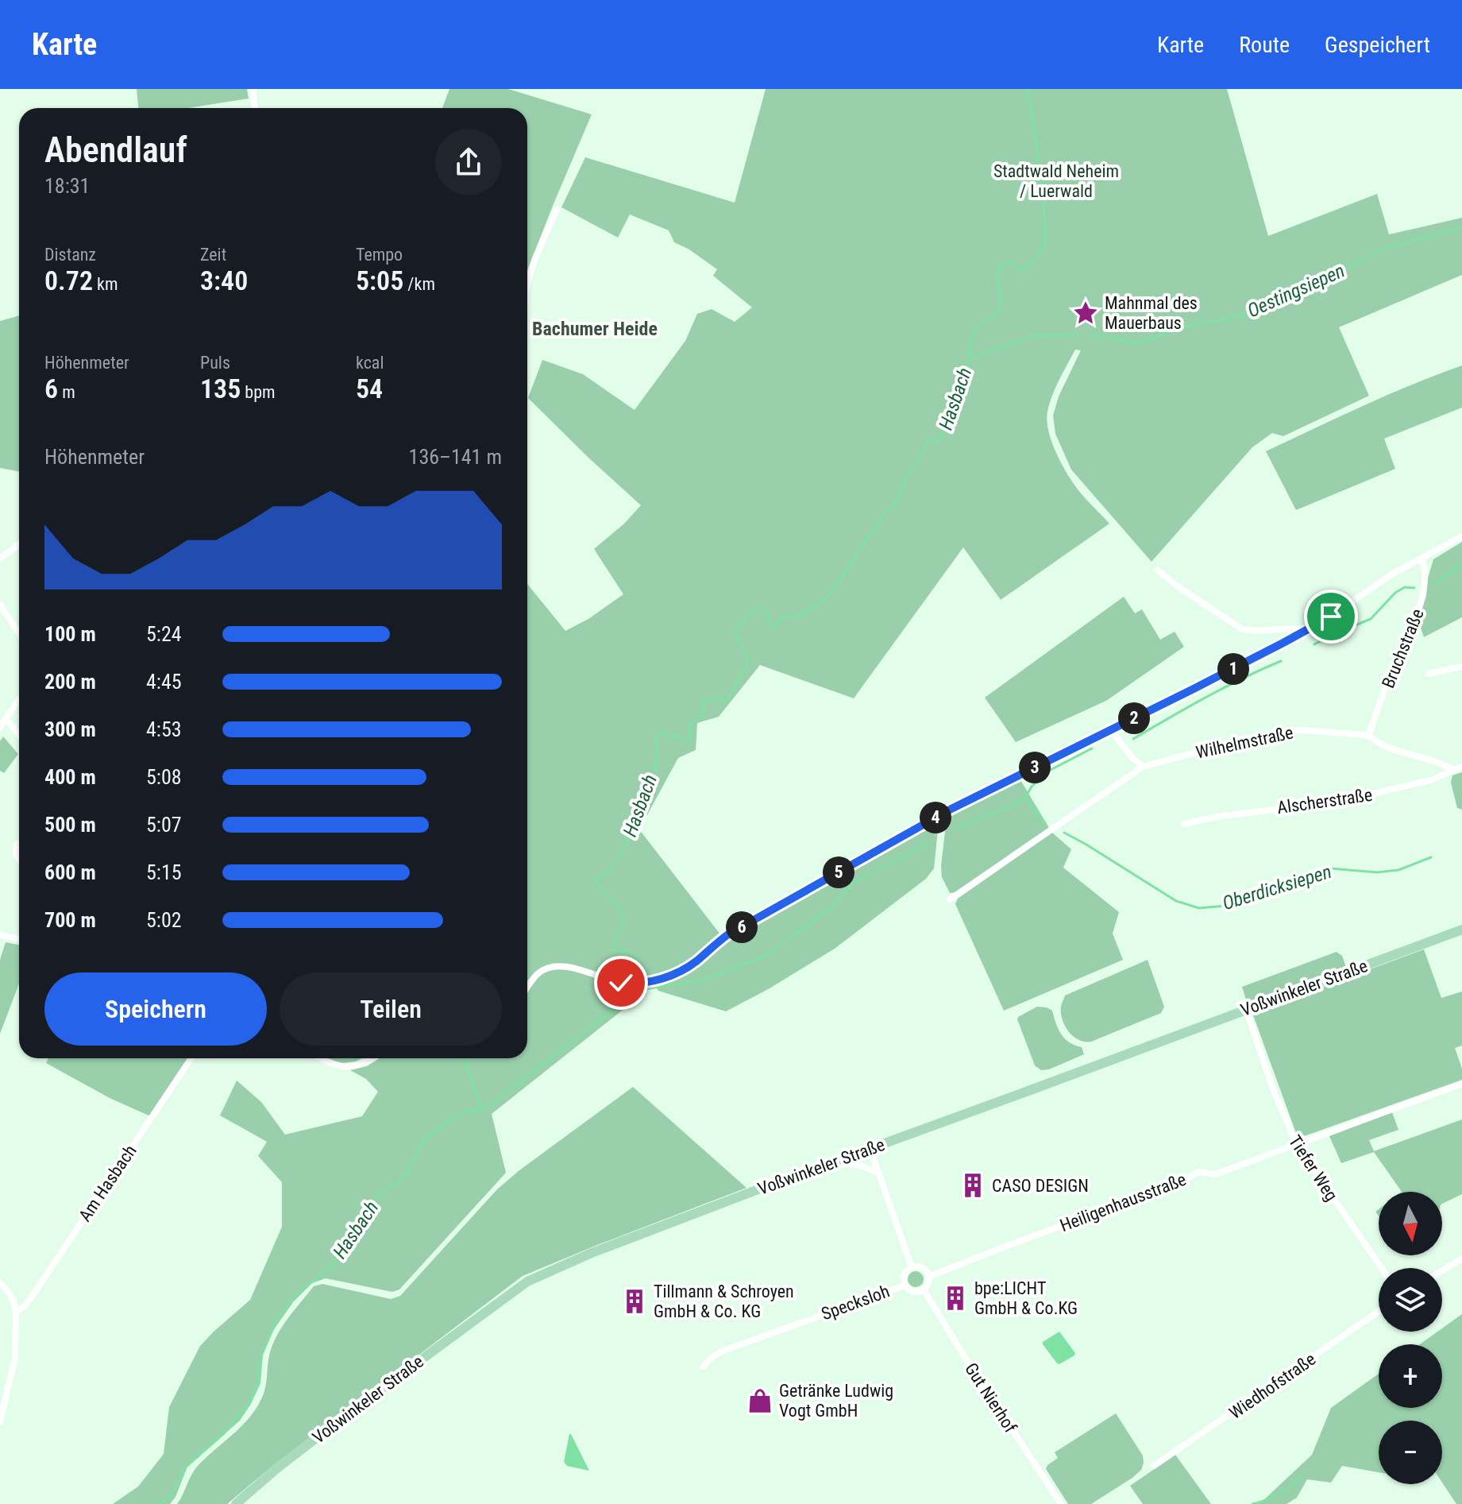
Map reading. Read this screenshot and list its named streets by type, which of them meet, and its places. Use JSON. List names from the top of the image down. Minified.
{"streets":{"main road":["Voßwinkeler Straße"],"street":["Bruchstraße","Wilhelmstraße","Alscherstraße","Tiefer Weg","Am Hasbach","Heiligenhausstraße","Specksloh","Wiedhofstraße","Gut Nierhof"]},"crossings":[["Bruchstraße","Wilhelmstraße"],["Wilhelmstraße","Alscherstraße"],["Voßwinkeler Straße","Tiefer Weg"],["Tiefer Weg","Heiligenhausstraße"],["Heiligenhausstraße","Specksloh"],["Heiligenhausstraße","Gut Nierhof"],["Specksloh","Gut Nierhof"]],"districts":["Bachumer Heide"],"water":["Oestingsiepen","Hasbach","Oberdicksiepen"],"parks":["Stadtwald Neheim / Luerwald"],"places":{"place":["Mahnmal des Mauerbaus"],"building":["CASO DESIGN","bpe:LICHT GmbH & Co.KG","Tillmann & Schroyen GmbH & Co. KG"],"shop":["Getränke Ludwig Vogt GmbH"]},"north":"bottom","page":{"header":"Karte","nav":["Karte","Route","Gespeichert"],"heading":["Abendlauf","18:31"],"stats":[["Distanz","0.72 km"],["Zeit","3:40"],["Tempo","5:05 /km"],["Höhenmeter","6 m"],["Puls","135 bpm"],["kcal","54"]],"chart":["Höhenmeter","136–141 m"],"list":[{"name":"100 m","note":"5:24"},{"name":"200 m","note":"4:45"},{"name":"300 m","note":"4:53"},{"name":"400 m","note":"5:08"},{"name":"500 m","note":"5:07"},{"name":"600 m","note":"5:15"},{"name":"700 m","note":"5:02"}],"pins":["1","2","3","4","5","6"],"buttons":["Speichern","Teilen"],"map_buttons":["+","−"]}}
